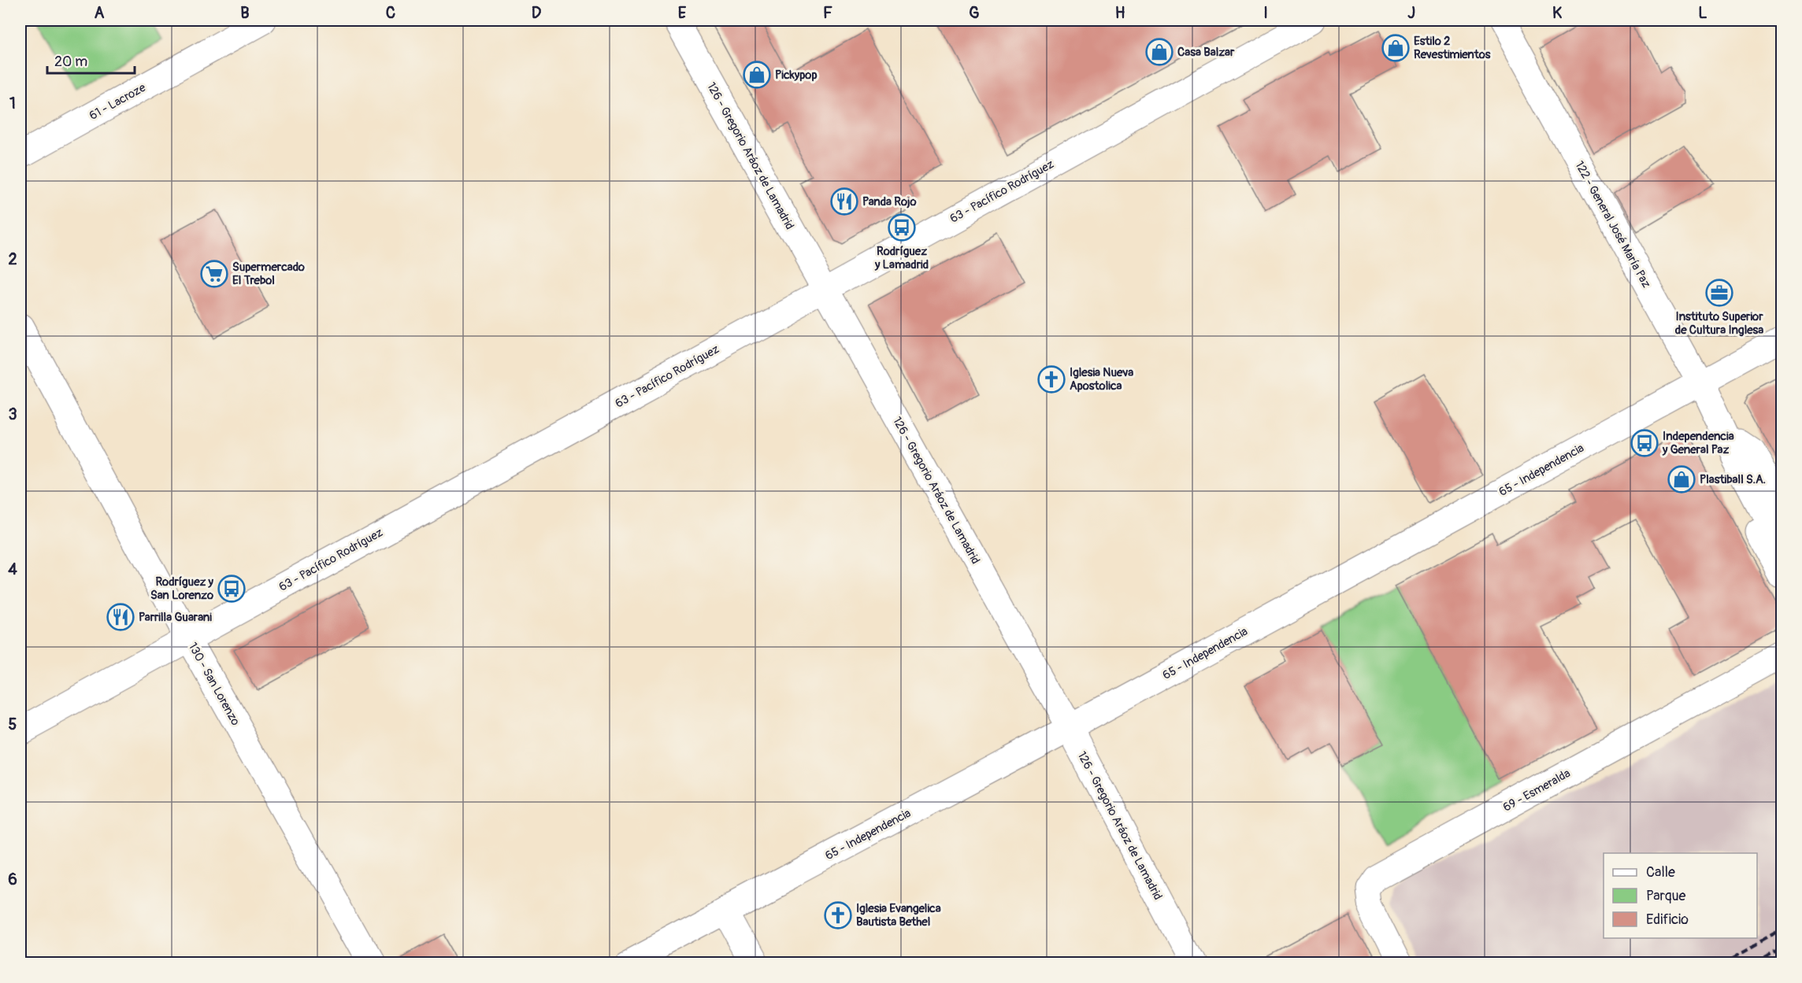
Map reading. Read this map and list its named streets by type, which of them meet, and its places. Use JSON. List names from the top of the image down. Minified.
{"streets":{"street":["61 - Lacroze","126 - Gregorio Aráoz de Lamadrid","63 - Pacífico Rodríguez","122 - General José María Paz","65 - Independencia","130 - San Lorenzo","69 - Esmeralda"]},"crossings":[["126 - Gregorio Aráoz de Lamadrid","63 - Pacífico Rodríguez"],["126 - Gregorio Aráoz de Lamadrid","65 - Independencia"],["63 - Pacífico Rodríguez","130 - San Lorenzo"],["122 - General José María Paz","65 - Independencia"]],"places":{"shop":["Estilo 2 Revestimientos","Casa Balzar","Pickypop","Plastiball S.A."],"restaurant":["Panda Rojo","Parrilla Guarani"],"bus stop":["Rodríguez y Lamadrid","Independencia y General Paz","Rodríguez y San Lorenzo"],"supermarket":["Supermercado El Trebol"],"office":["Instituto Superior de Cultura Inglesa"],"church":["Iglesia Nueva Apostolica","Iglesia Evangelica Bautista Bethel"]},"legend":["Calle","Parque","Edificio"],"scale_bar":"20 m","grid":{"columns":["A","B","C","D","E","F","G","H","I","J","K","L"],"rows":["1","2","3","4","5","6"]}}
